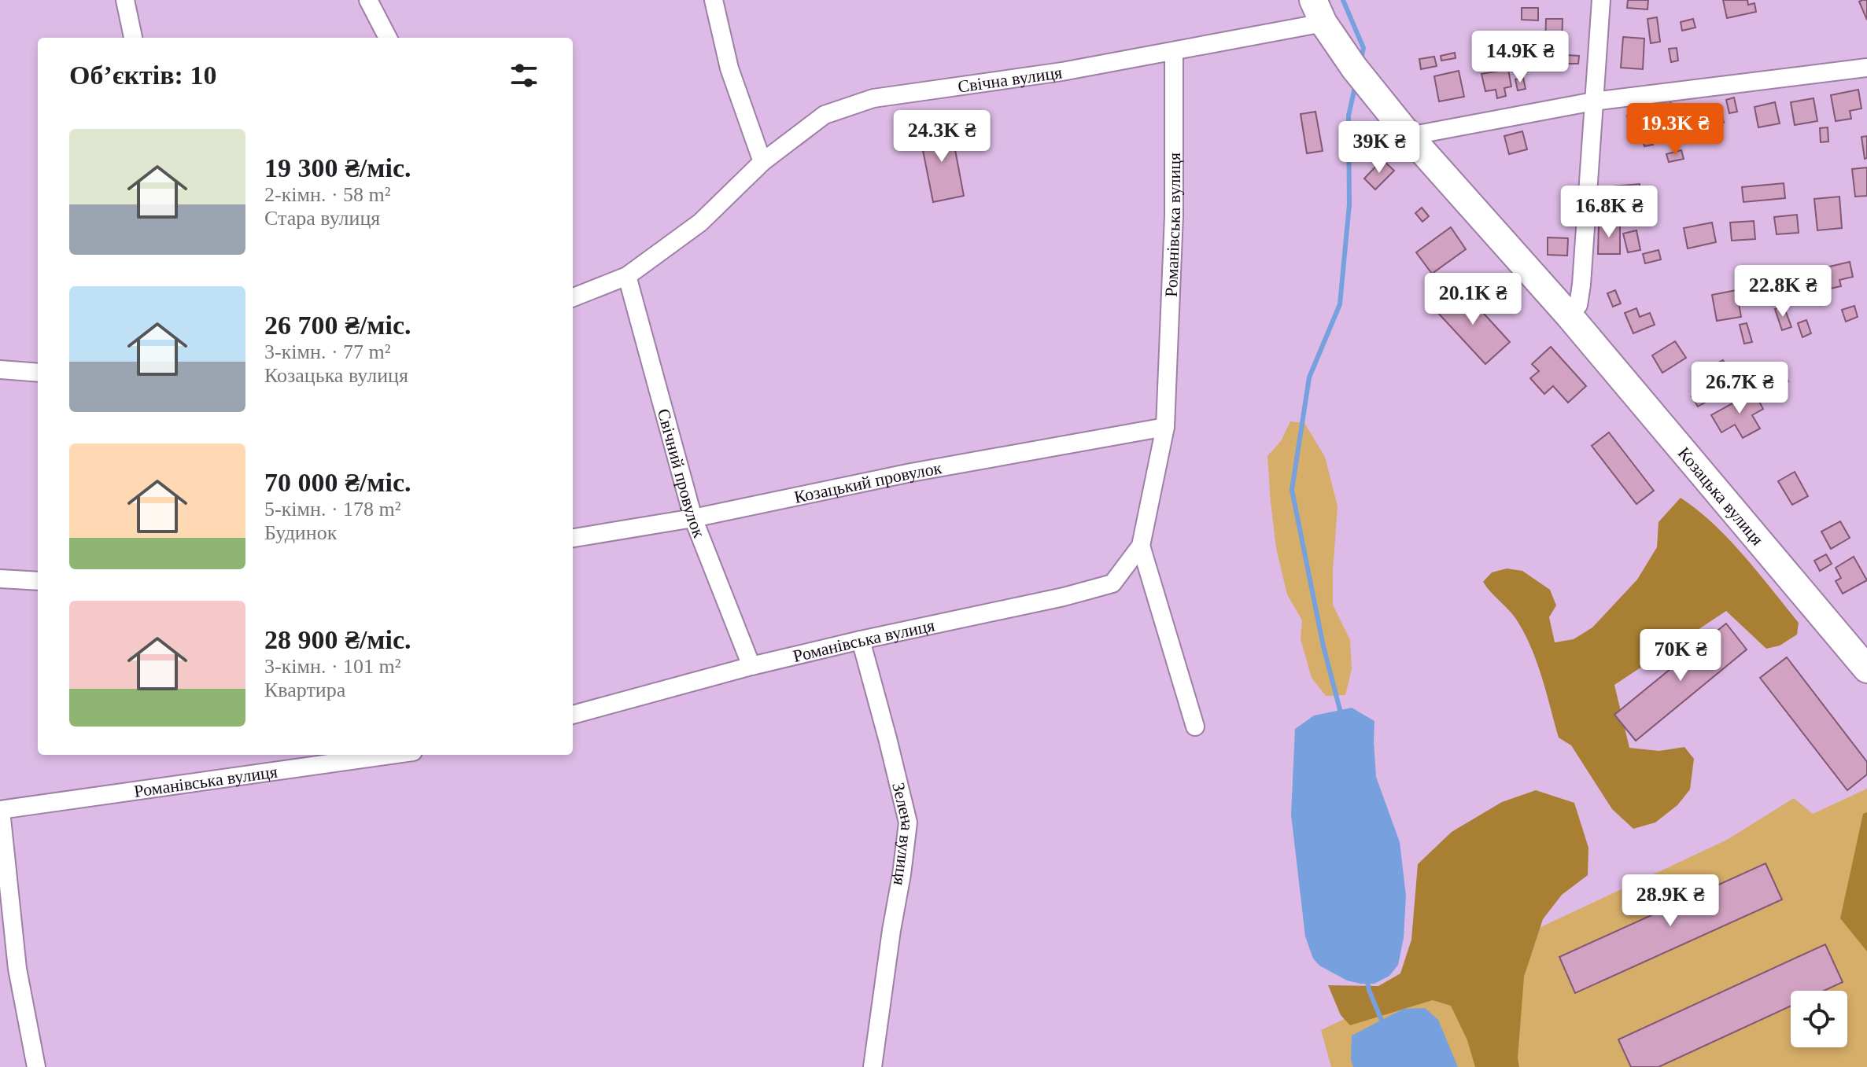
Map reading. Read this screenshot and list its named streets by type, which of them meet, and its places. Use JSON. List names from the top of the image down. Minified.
{"streets":{"main road":["Козацька вулиця"],"street":["Свічна вулиця","Романівська вулиця","Свічний провулок","Козацький провулок","Зелена вулиця"]},"crossings":[["Свічна вулиця","Романівська вулиця"],["Свічна вулиця","Свічний провулок"],["Свічна вулиця","Козацька вулиця"],["Романівська вулиця","Свічний провулок"],["Романівська вулиця","Козацький провулок"],["Романівська вулиця","Зелена вулиця"],["Свічний провулок","Козацький провулок"]],"page":{"price":["14.9K ₴","19.3K ₴","24.3K ₴","39K ₴","16.8K ₴","22.8K ₴","20.1K ₴","26.7K ₴","70K ₴","28.9K ₴"],"heading":"Об’єктів: 10","list":[{"name":"19 300 ₴/міс.","note":"2-кімн. · 58 m² · Стара вулиця"},{"name":"26 700 ₴/міс.","note":"3-кімн. · 77 m² · Козацька вулиця"},{"name":"70 000 ₴/міс.","note":"5-кімн. · 178 m² · Будинок"},{"name":"28 900 ₴/міс.","note":"3-кімн. · 101 m² · Квартира"}]}}
